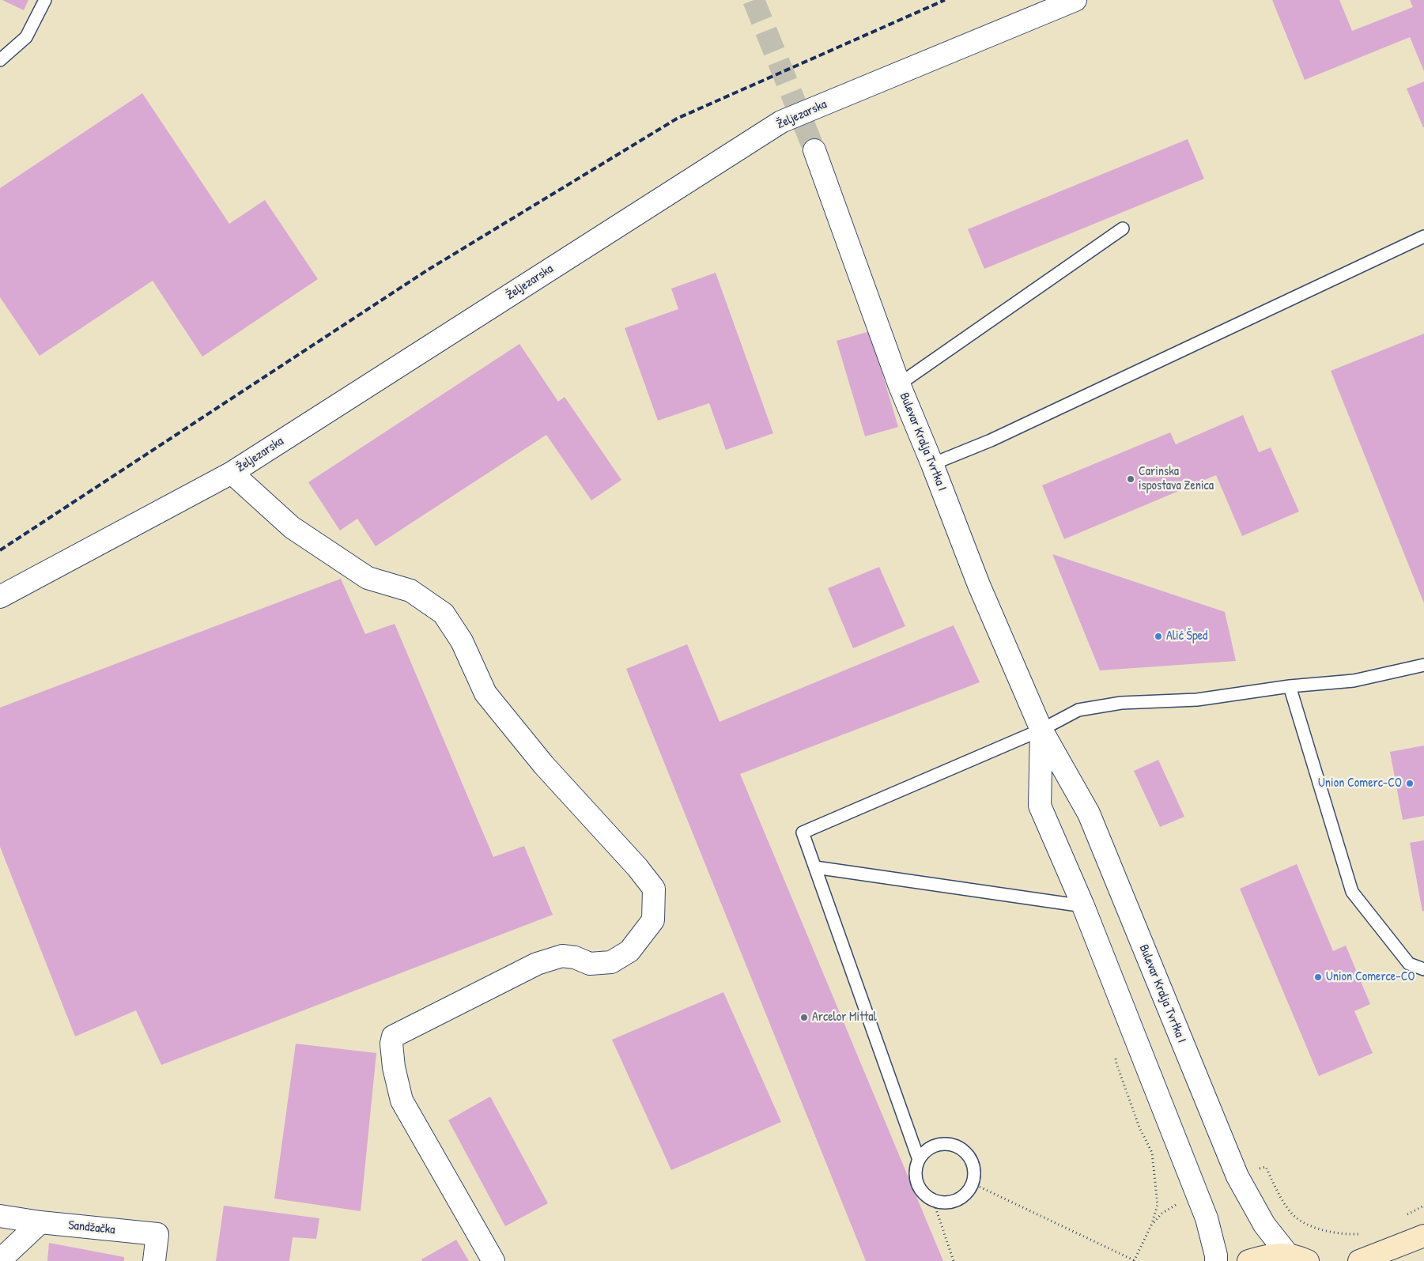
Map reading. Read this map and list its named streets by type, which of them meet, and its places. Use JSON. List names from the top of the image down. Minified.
{"streets":{"street":["Željezarska","Bulevar Kralja Tvrtka I","Sandžačka"]},"places":["Carinska ispostava Zenica","Alić Šped","Union Comerc-CO","Union Comerce-CO","Arcelor Mittal"]}
